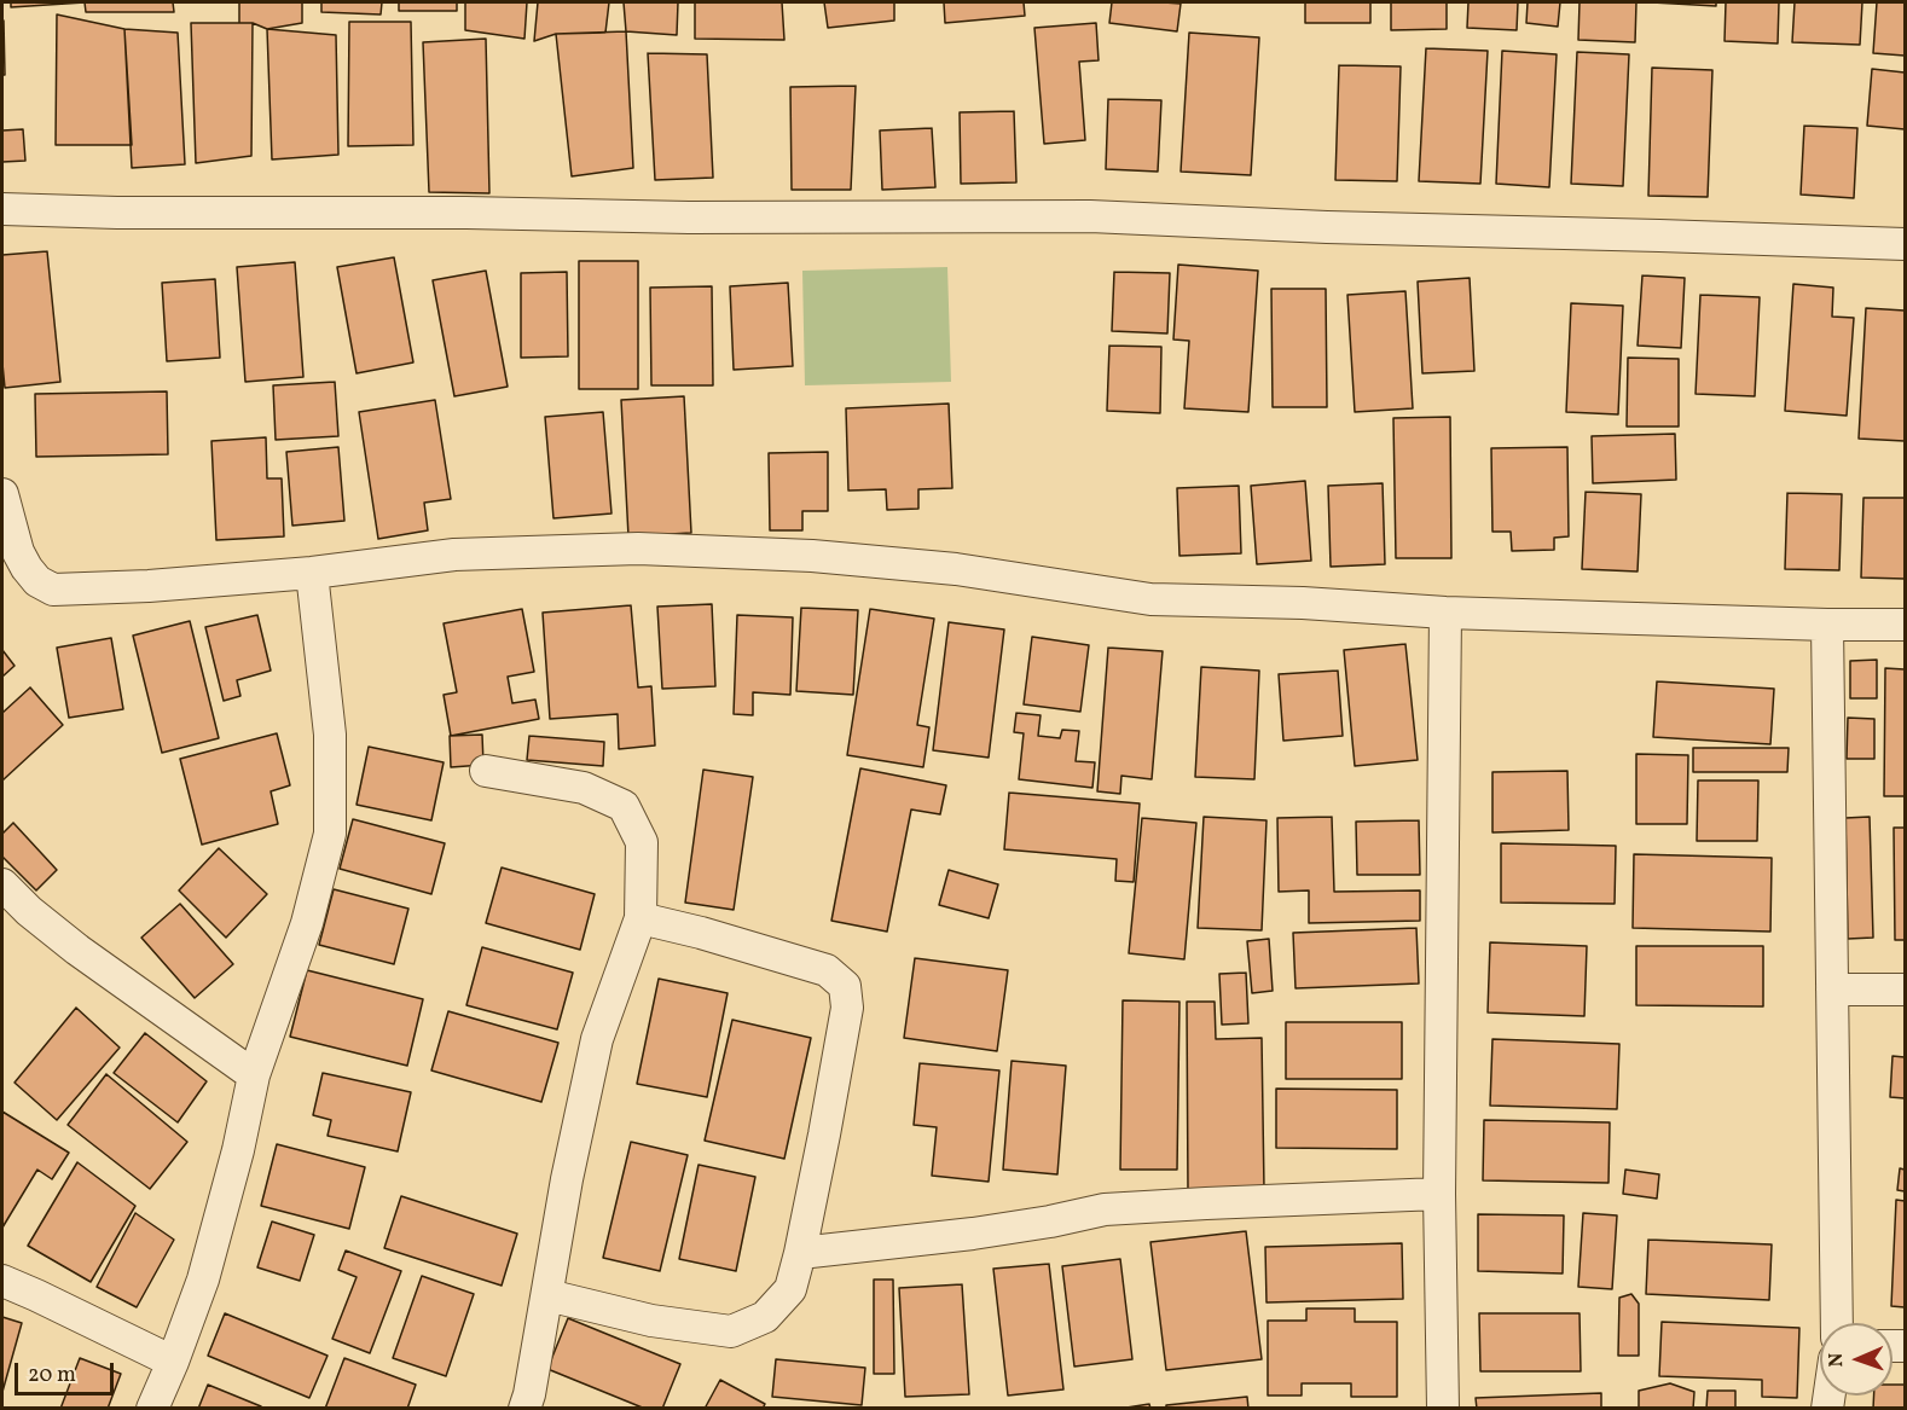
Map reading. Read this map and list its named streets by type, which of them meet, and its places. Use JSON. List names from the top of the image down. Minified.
{"scale_bar":"20 m","north":"left"}
